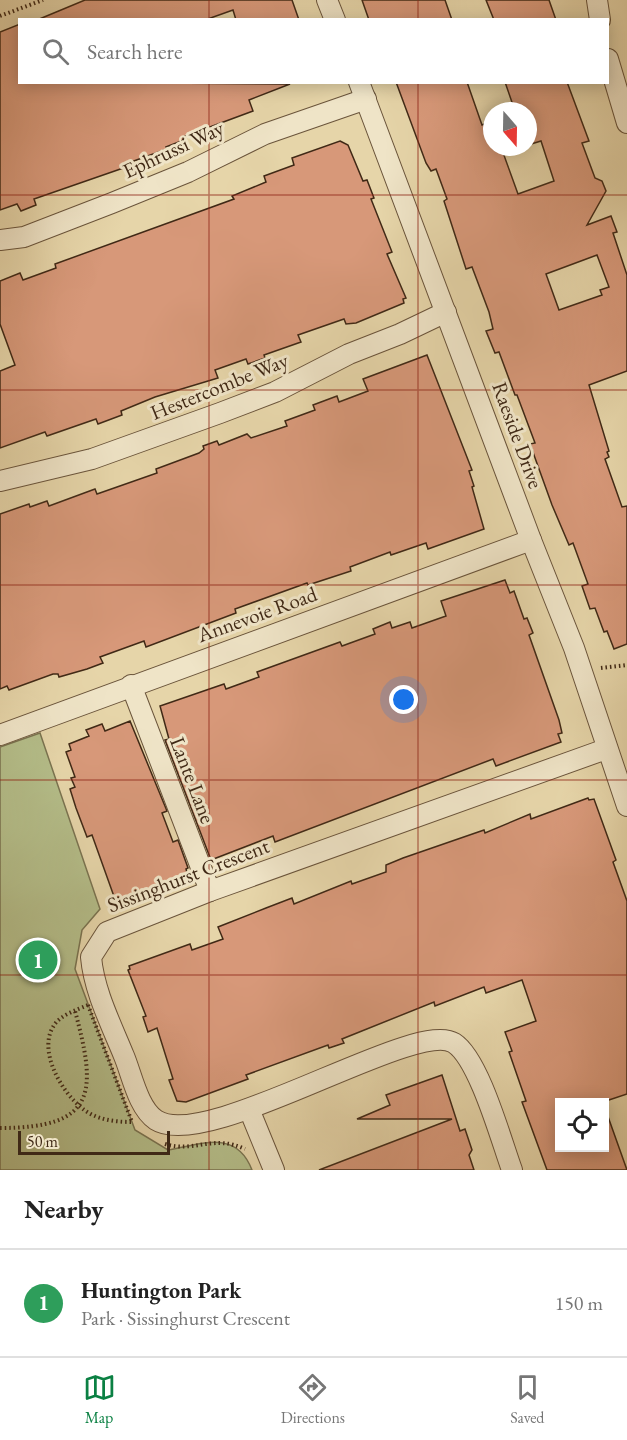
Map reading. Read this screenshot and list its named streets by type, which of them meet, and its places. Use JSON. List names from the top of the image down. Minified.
{"streets":{"street":["Ephrussi Way","Hestercombe Way","Raeside Drive","Annevoie Road","Lante Lane","Sissinghurst Crescent"]},"crossings":[["Ephrussi Way","Raeside Drive"],["Hestercombe Way","Raeside Drive"],["Raeside Drive","Annevoie Road"],["Raeside Drive","Sissinghurst Crescent"],["Annevoie Road","Lante Lane"],["Lante Lane","Sissinghurst Crescent"]],"scale_bar":"50 m","north":"bottom","page":{"search":"Search here","pins":"1","scale":"50 m","heading":"Nearby","list":[{"mark":"1","name":"Huntington Park","note":"Park · Sissinghurst Crescent","value":"150 m"}],"nav":["Map","Directions","Saved"]}}
